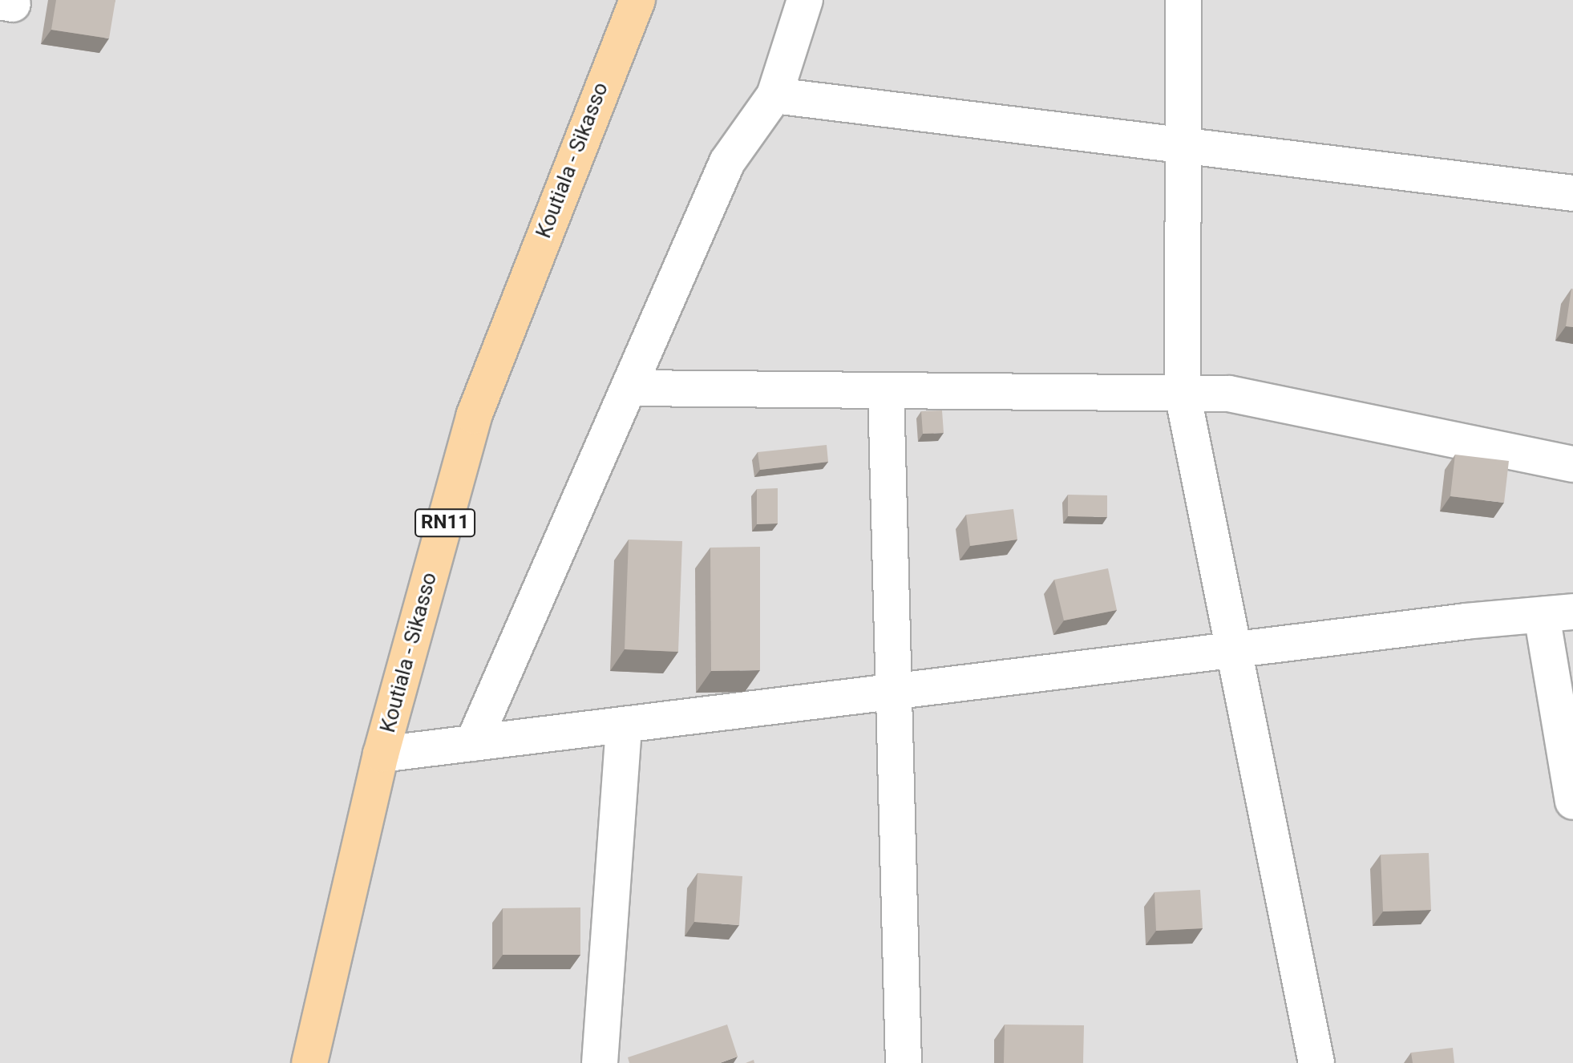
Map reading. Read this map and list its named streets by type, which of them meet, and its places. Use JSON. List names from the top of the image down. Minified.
{"streets":{"main road":["Koutiala - Sikasso","RN11"]}}
